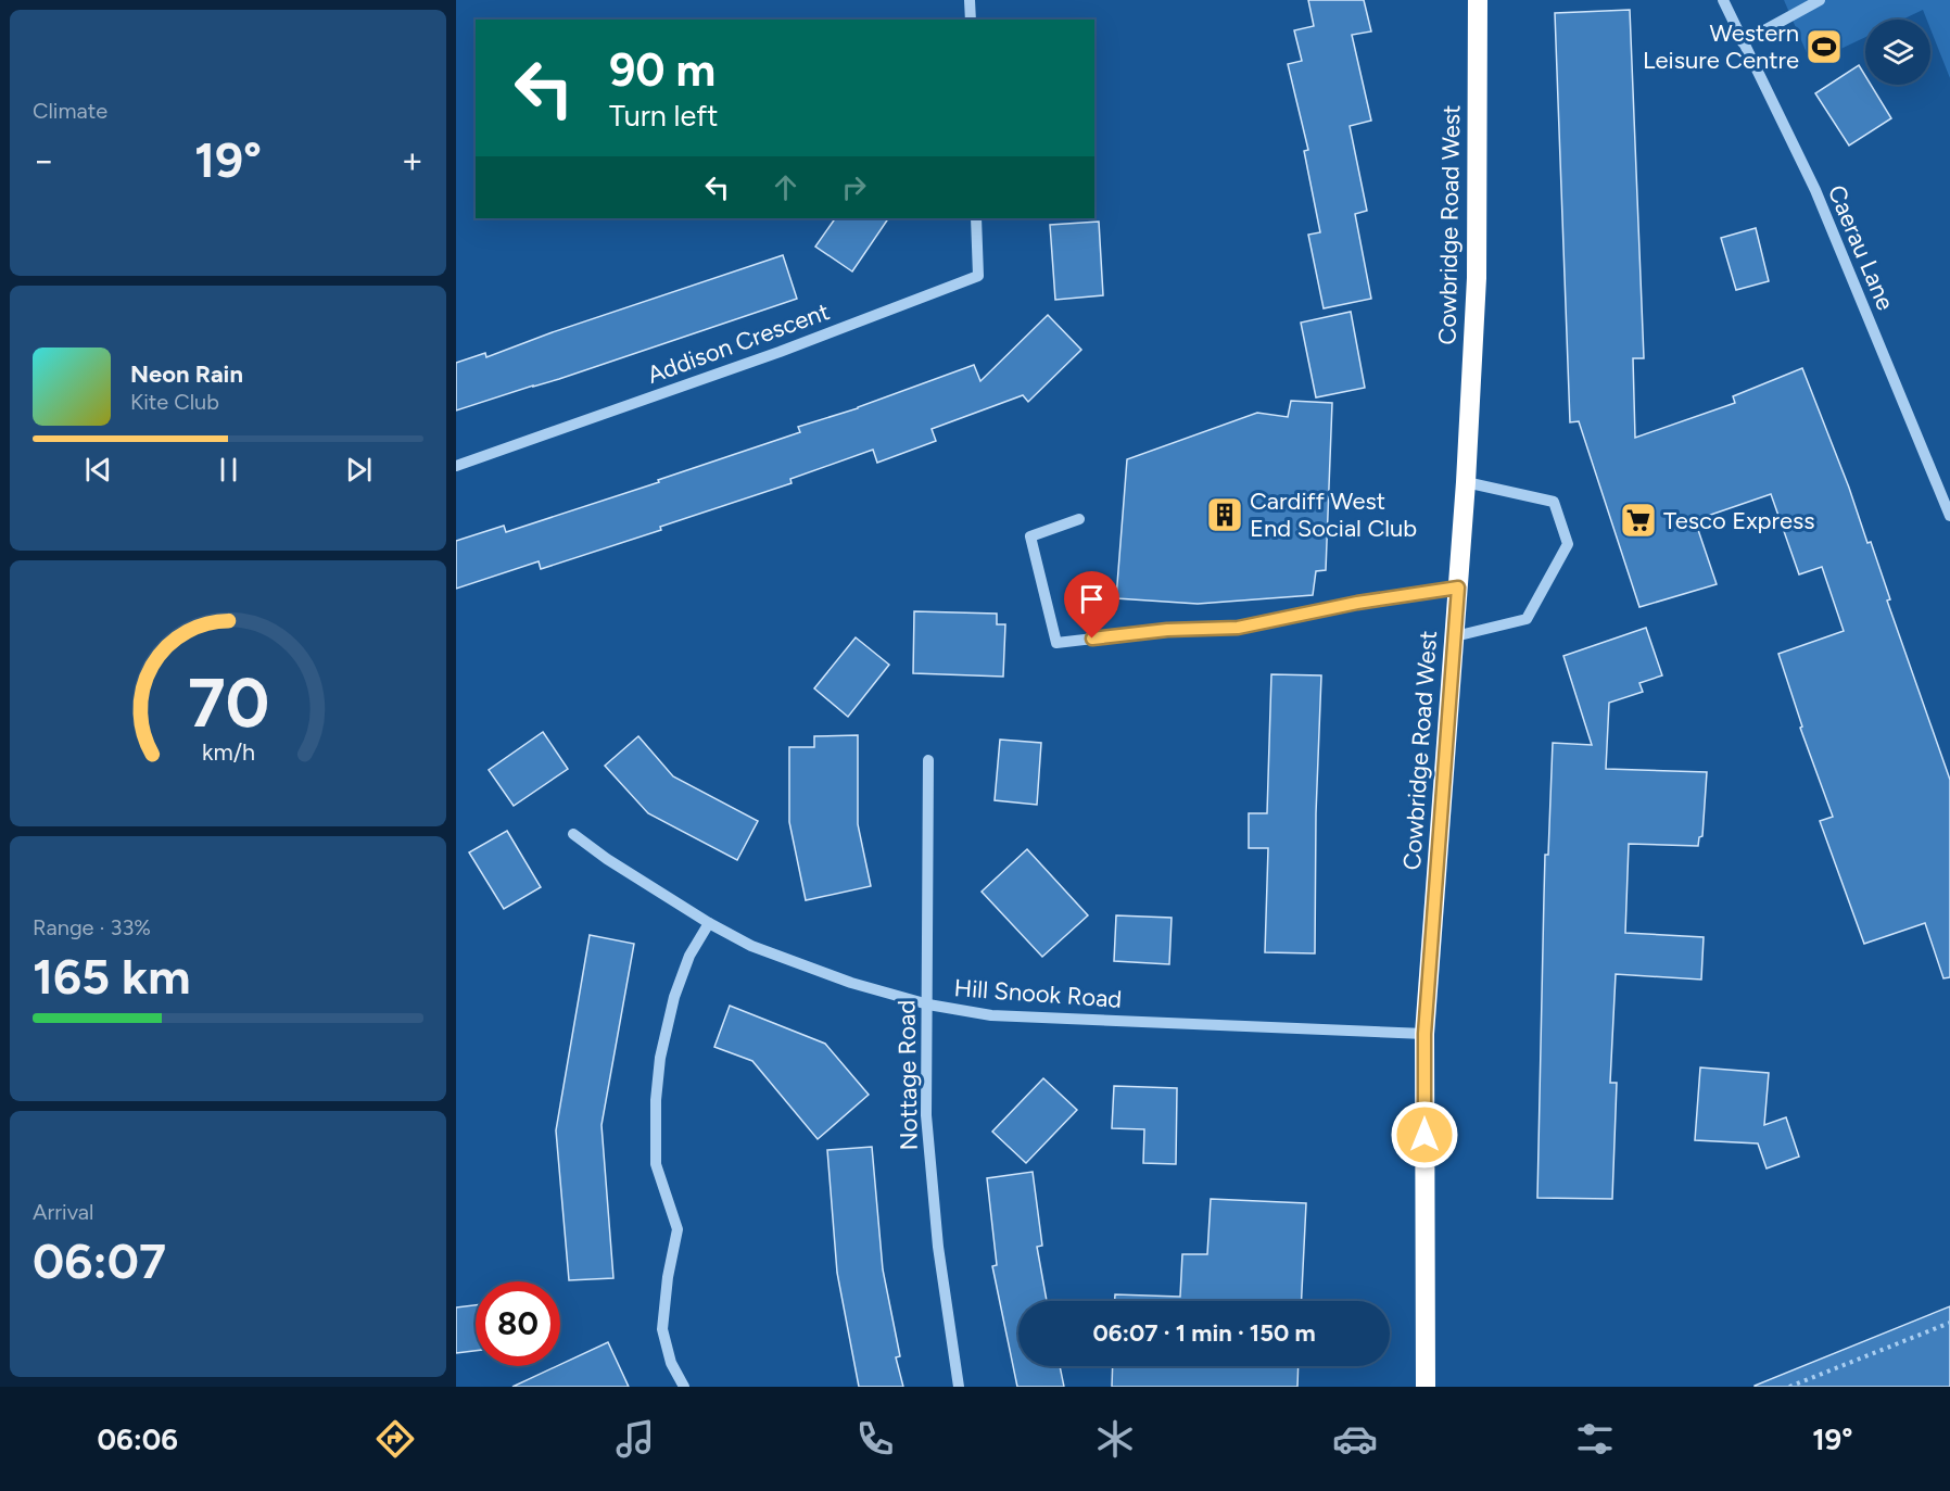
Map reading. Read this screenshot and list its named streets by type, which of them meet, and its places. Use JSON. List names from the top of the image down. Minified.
{"streets":{"highway":["Cowbridge Road West"],"street":["Caerau Lane","Addison Crescent","Hill Snook Road","Nottage Road"]},"crossings":[["Cowbridge Road West","Hill Snook Road"],["Hill Snook Road","Nottage Road"]],"places":{"sports":["Western Leisure Centre"],"building":["Cardiff West End Social Club"],"supermarket":["Tesco Express"]},"page":{"tile":["Climate",["Range · 33%","165 km"],["Arrival","06:07"]],"turn":["90 m","Turn left"],"heat":["−","19°","+"],"song":["Neon Rain","Kite Club"],"limit":"80","trip":"06:07 · 1 min · 150 m","tabs":["06:06","19°"],"gauge":["70","km/h"]}}
